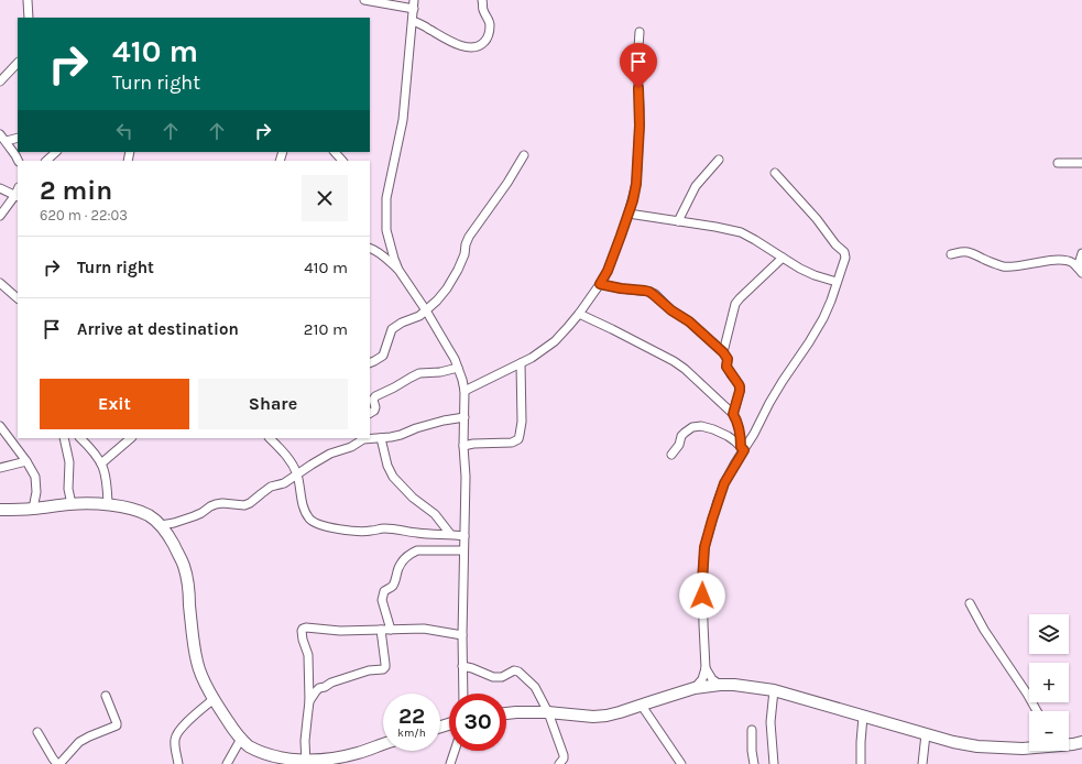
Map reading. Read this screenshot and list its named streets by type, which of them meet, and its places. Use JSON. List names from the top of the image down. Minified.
{"page":{"turn":["410 m","Turn right"],"heading":["2 min","620 m · 22:03"],"list":[{"name":"Turn right","value":"410 m"},{"name":"Arrive at destination","value":"210 m"}],"buttons":["Exit","Share"],"map_buttons":["+","−"],"speed":"22 km/h","limit":"30"}}
